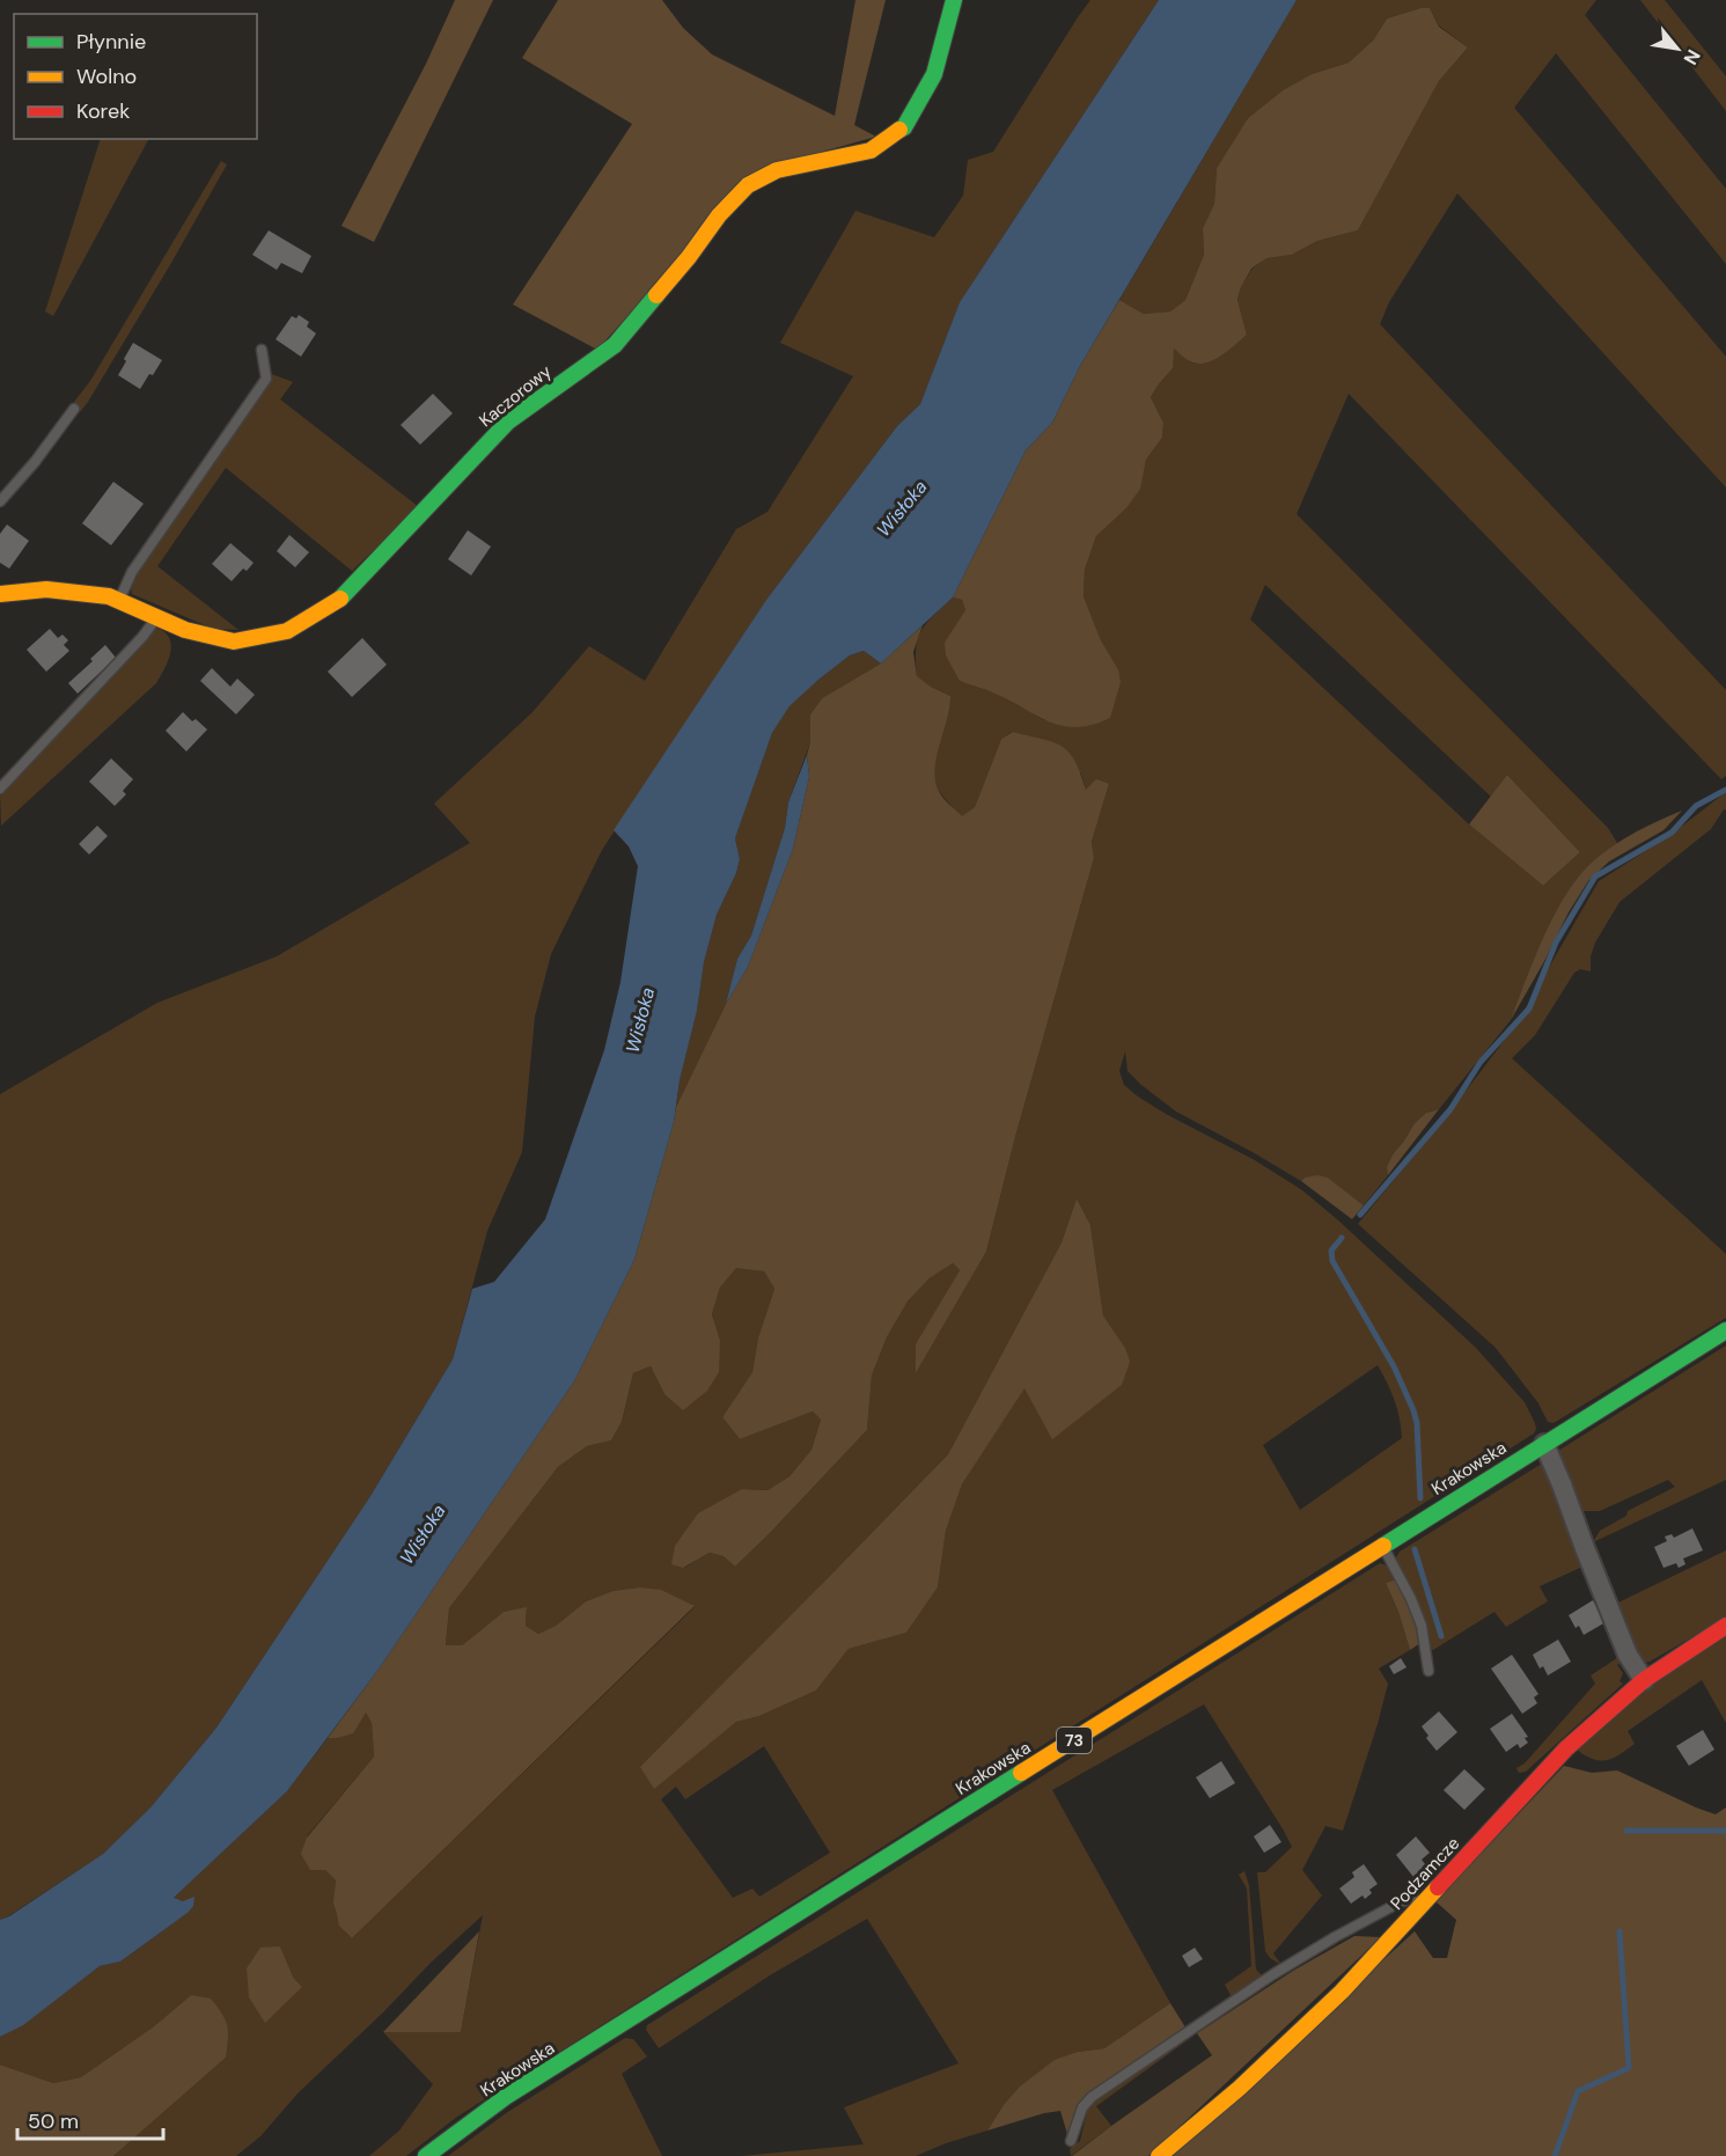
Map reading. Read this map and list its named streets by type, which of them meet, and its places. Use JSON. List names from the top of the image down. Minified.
{"streets":{"street":["Kaczorowy","Krakowska","73","Podzamcze"]},"water":["Wisłoka"],"legend":["Płynnie","Wolno","Korek"],"scale_bar":"50 m","north":"bottom right"}
